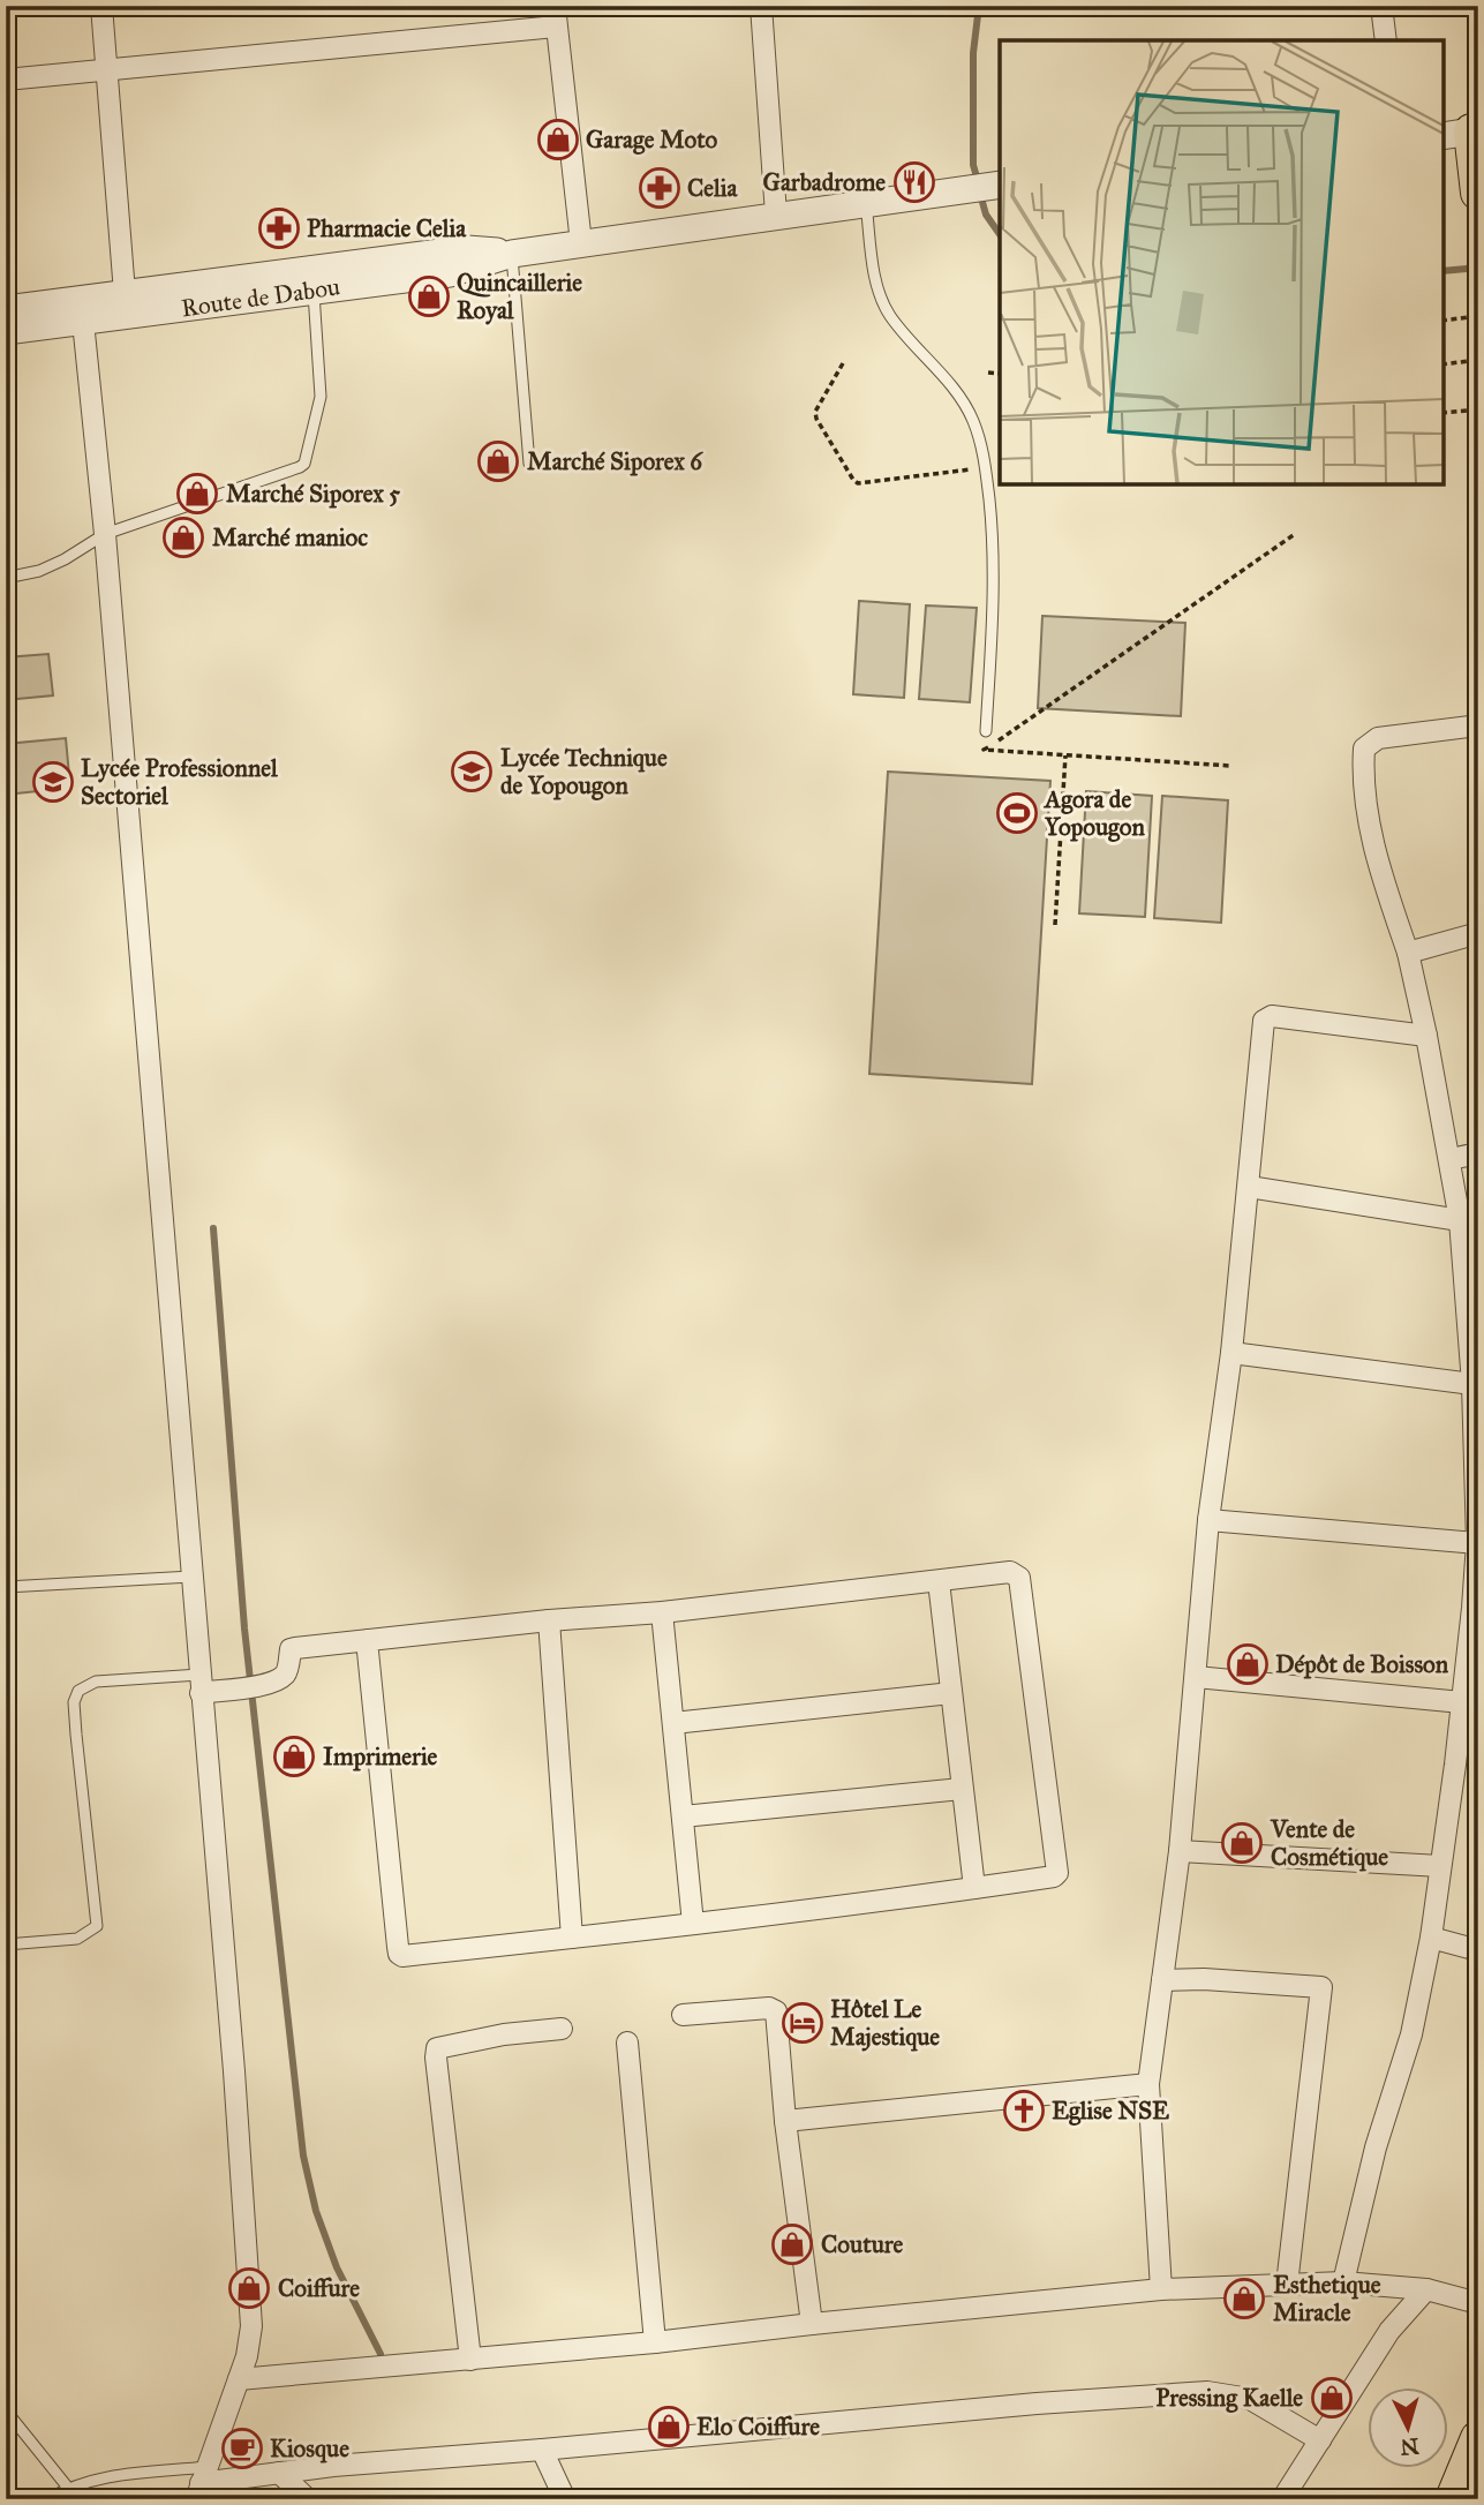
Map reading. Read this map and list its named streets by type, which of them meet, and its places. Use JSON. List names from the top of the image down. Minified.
{"streets":{"street":["Route de Dabou"]},"places":{"shop":["Garage Moto","Quincaillerie Royal","Marché Siporex 6","Marché Siporex 5","Marché manioc","Dépôt de Boisson","Imprimerie","Vente de Cosmétique","Couture","Coiffure","Esthetique Miracle","Pressing Kaelle","Elo Coiffure"],"restaurant":["Garbadrome"],"pharmacy":["Celia","Pharmacie Celia"],"school or university":["Lycée Technique de Yopougon","Lycée Professionnel Sectoriel"],"sports":["Agora de Yopougon"],"hotel":["Hôtel Le Majestique"],"church":["Eglise NSE"],"cafe":["Kiosque"]},"north":"bottom"}
